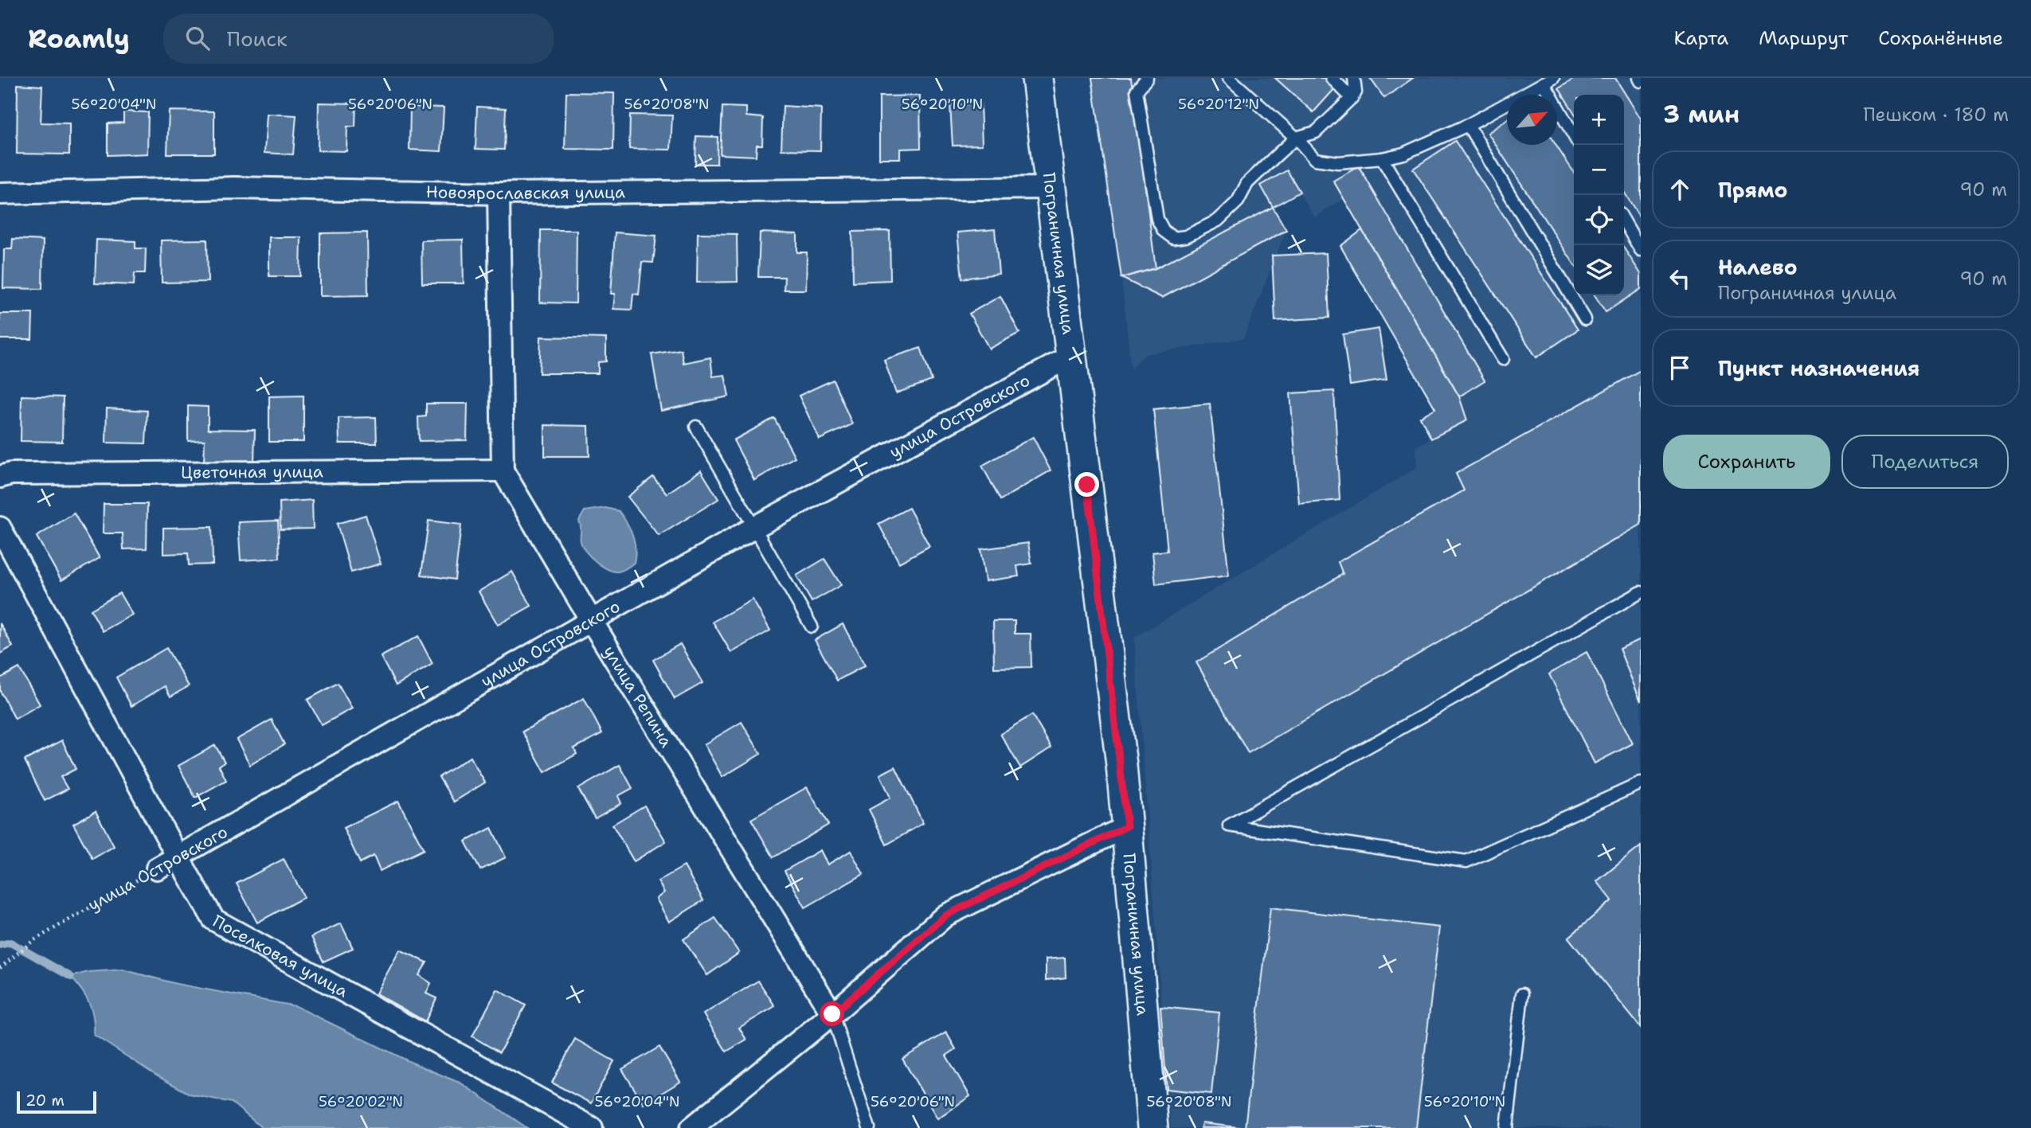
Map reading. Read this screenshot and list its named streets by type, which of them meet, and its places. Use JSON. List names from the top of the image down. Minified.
{"streets":{"street":["Новоярославская улица","Пограничная улица","улица Островского","Цветочная улица","улица Репина","Поселковая улица"]},"crossings":[["Новоярославская улица","Пограничная улица"],["Новоярославская улица","улица Репина"],["Пограничная улица","улица Островского"],["улица Островского","улица Репина"],["улица Островского","Поселковая улица"],["Цветочная улица","улица Репина"]],"scale_bar":"20 m","north":"top right","page":{"header":"Roamly","search":"Поиск","nav":["Карта","Маршрут","Сохранённые"],"heading":["3 мин","Пешком · 180 m"],"map_buttons":["+","−"],"list":[["Прямо","90 m"],["Налево","Пограничная улица","90 m"],"Пункт назначения"],"buttons":["Сохранить","Поделиться"],"scale":"20 m"},"coordinates":["56°20'04\"N","56°20'06\"N","56°20'08\"N","56°20'10\"N","56°20'12\"N","56°20'02\"N"]}
